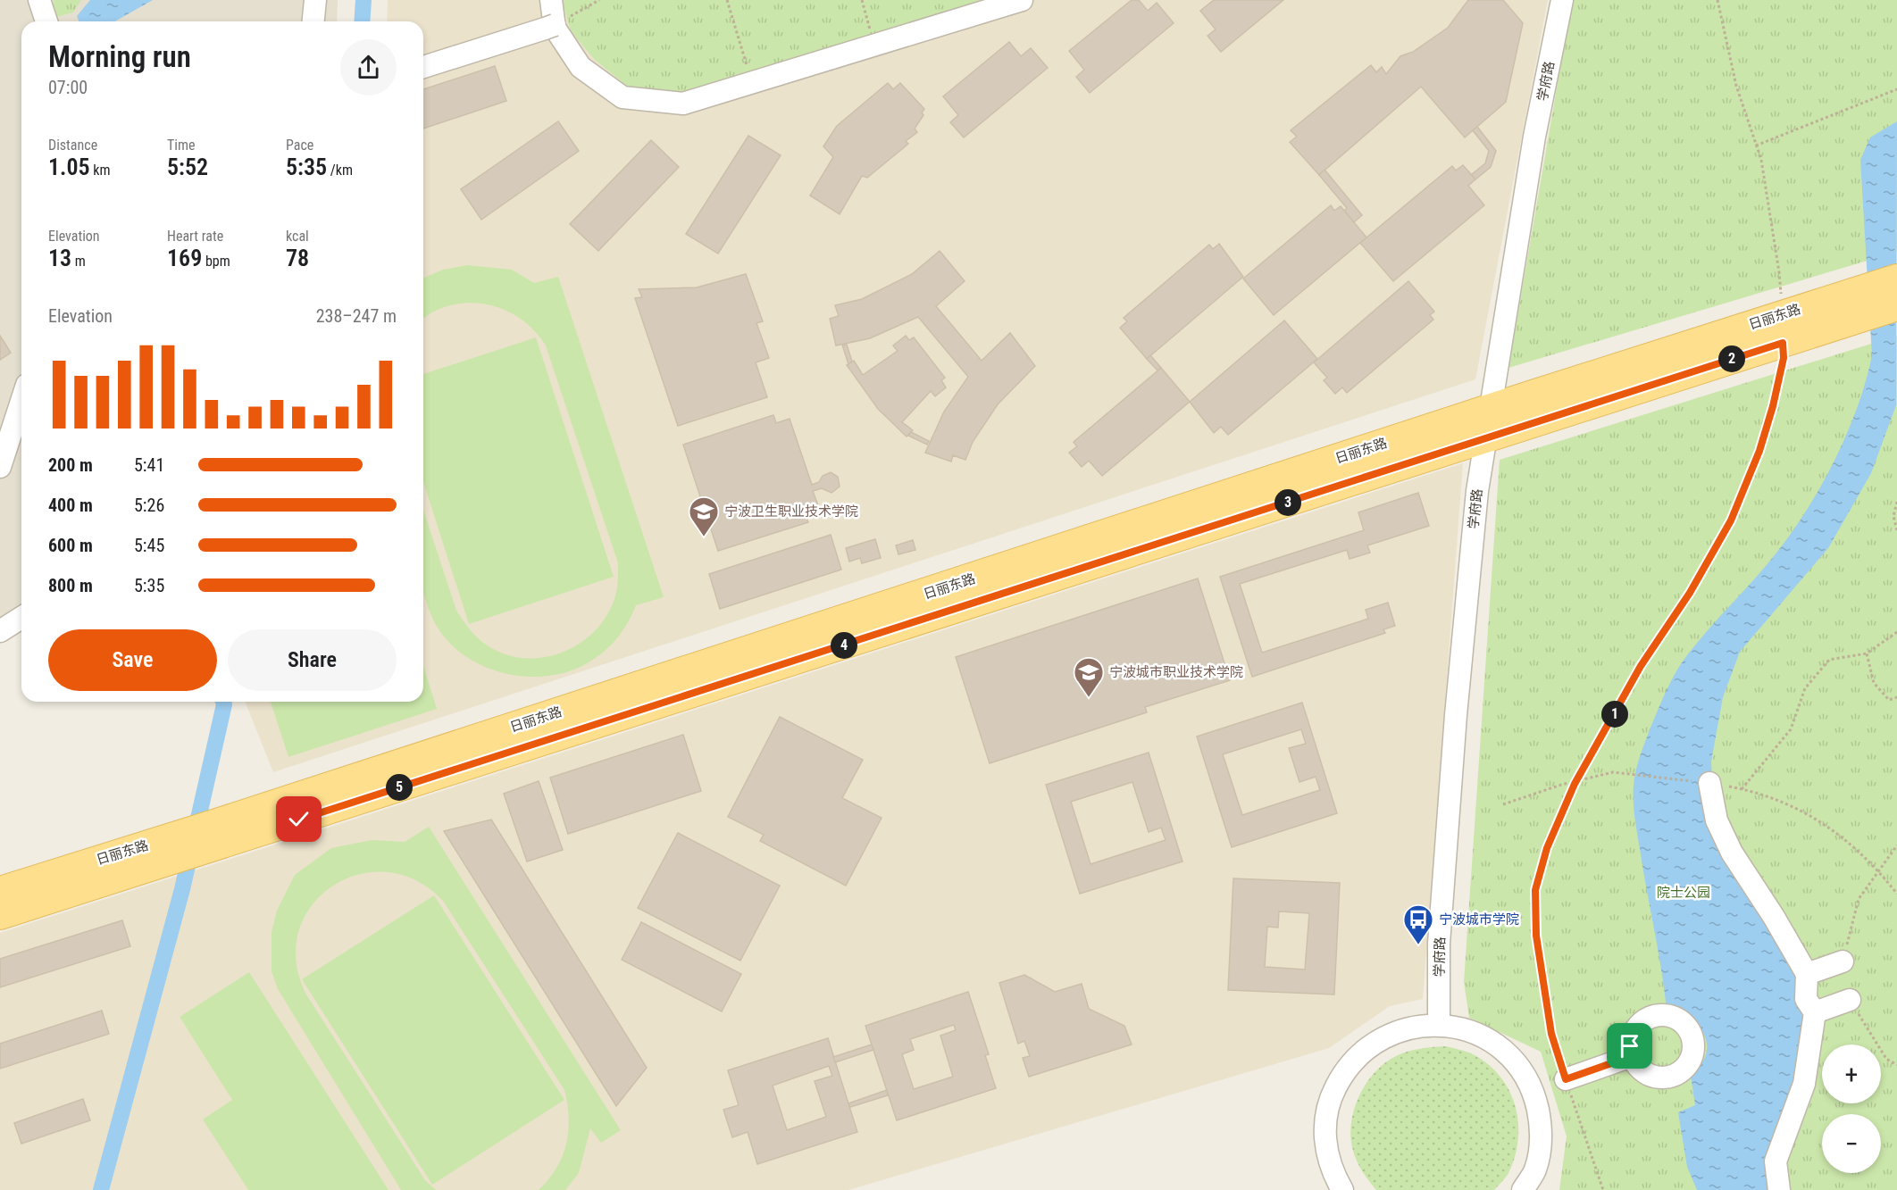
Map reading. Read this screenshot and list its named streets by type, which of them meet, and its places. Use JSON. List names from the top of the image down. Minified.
{"streets":{"main road":["日丽东路"],"street":["学府路"]},"crossings":[["学府路","日丽东路"]],"parks":["院士公园"],"places":{"school or university":["宁波卫生职业技术学院","宁波城市职业技术学院"],"bus stop":["宁波城市学院"]},"page":{"heading":["Morning run","07:00"],"stats":[["Distance","1.05 km"],["Time","5:52"],["Pace","5:35 /km"],["Elevation","13 m"],["Heart rate","169 bpm"],["kcal","78"]],"chart":["Elevation","238–247 m"],"pins":["2","3","4","1","5"],"list":[{"name":"200 m","note":"5:41"},{"name":"400 m","note":"5:26"},{"name":"600 m","note":"5:45"},{"name":"800 m","note":"5:35"}],"buttons":["Save","Share"],"map_buttons":["+","−"]}}
